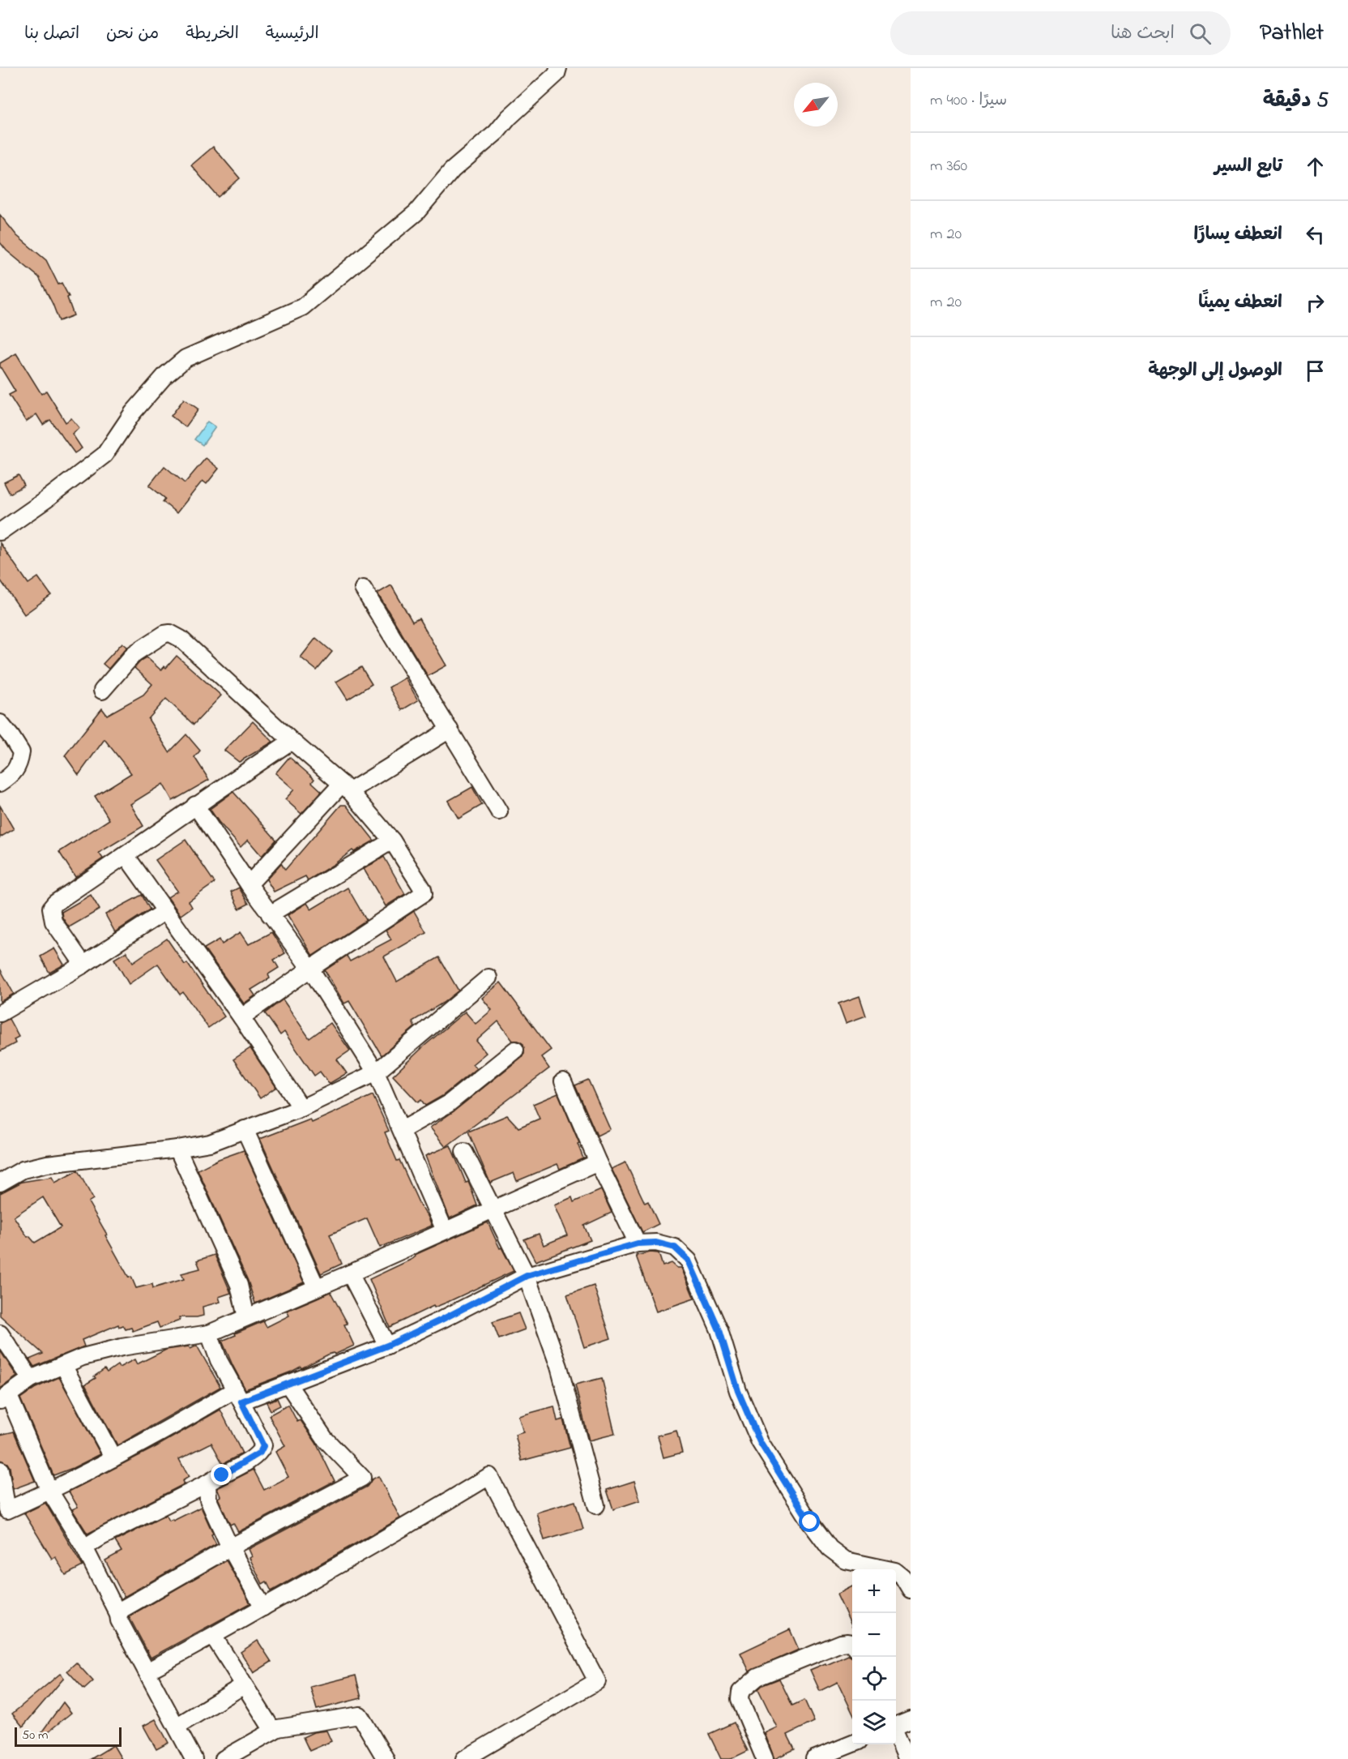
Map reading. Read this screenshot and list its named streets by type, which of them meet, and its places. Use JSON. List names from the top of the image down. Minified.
{"scale_bar":"50 m","north":"bottom left","page":{"header":"Pathlet","search":"ابحث هنا","nav":["الرئيسية","الخريطة","من نحن","اتصل بنا"],"heading":["5 دقيقة","سيرًا · 400 m"],"list":[["تابع السير","360 m"],["انعطف يسارًا","20 m"],["انعطف يمينًا","20 m"],"الوصول إلى الوجهة"],"map_buttons":["+","−"],"scale":"50 m"}}
